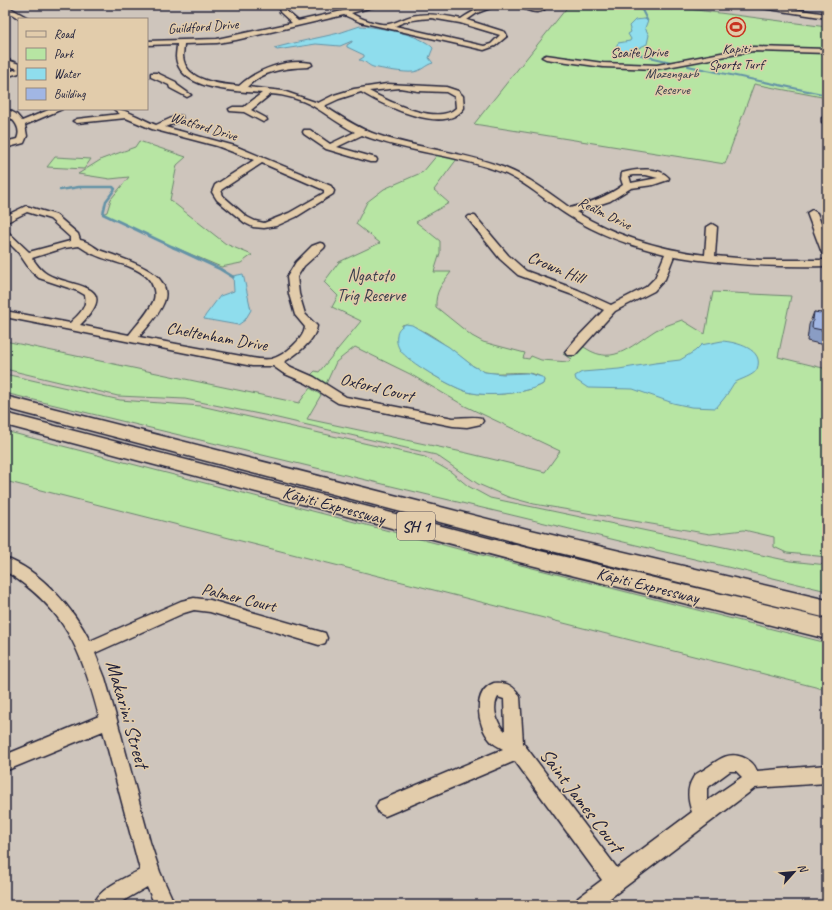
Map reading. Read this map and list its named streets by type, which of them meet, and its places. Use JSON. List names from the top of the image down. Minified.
{"streets":{"highway":["Kāpiti Expressway","SH 1"],"street":["Guildford Drive","Scaife Drive","Watford Drive","Realm Drive","Crown Hill","Cheltenham Drive","Oxford Court","Palmer Court","Makarini Street","Saint James Court"]},"crossings":[["Guildford Drive","Realm Drive"],["Cheltenham Drive","Oxford Court"],["Palmer Court","Makarini Street"]],"parks":["Mazengarb Reserve","Ngatoto Trig Reserve"],"places":{"sports":["Kapiti Sports Turf"]},"legend":["Road","Park","Water","Building"],"north":"top right"}
